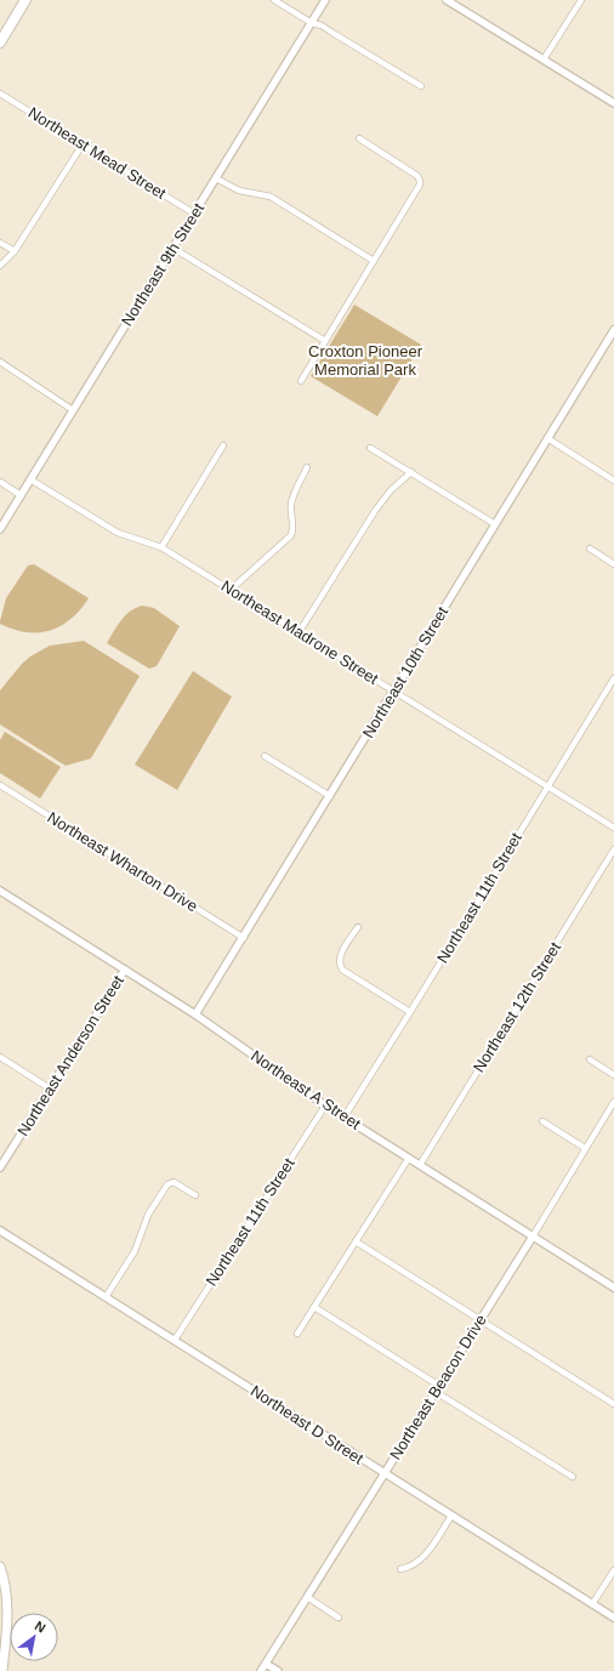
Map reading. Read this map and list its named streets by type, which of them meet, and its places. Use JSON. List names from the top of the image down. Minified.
{"streets":{"street":["Northeast Mead Street","Northeast 9th Street","Northeast Madrone Street","Northeast 10th Street","Northeast Wharton Drive","Northeast 11th Street","Northeast 12th Street","Northeast Anderson Street","Northeast A Street","Northeast Beacon Drive","Northeast D Street"]},"crossings":[["Northeast Mead Street","Northeast 9th Street"],["Northeast 9th Street","Northeast Madrone Street"],["Northeast Madrone Street","Northeast 10th Street"],["Northeast Madrone Street","Northeast 11th Street"],["Northeast 10th Street","Northeast Wharton Drive"],["Northeast 10th Street","Northeast A Street"],["Northeast 11th Street","Northeast A Street"],["Northeast 11th Street","Northeast D Street"],["Northeast 12th Street","Northeast A Street"],["Northeast Anderson Street","Northeast A Street"],["Northeast A Street","Northeast Beacon Drive"],["Northeast Beacon Drive","Northeast D Street"]],"parks":["Croxton Pioneer Memorial Park"],"north":"top right"}
